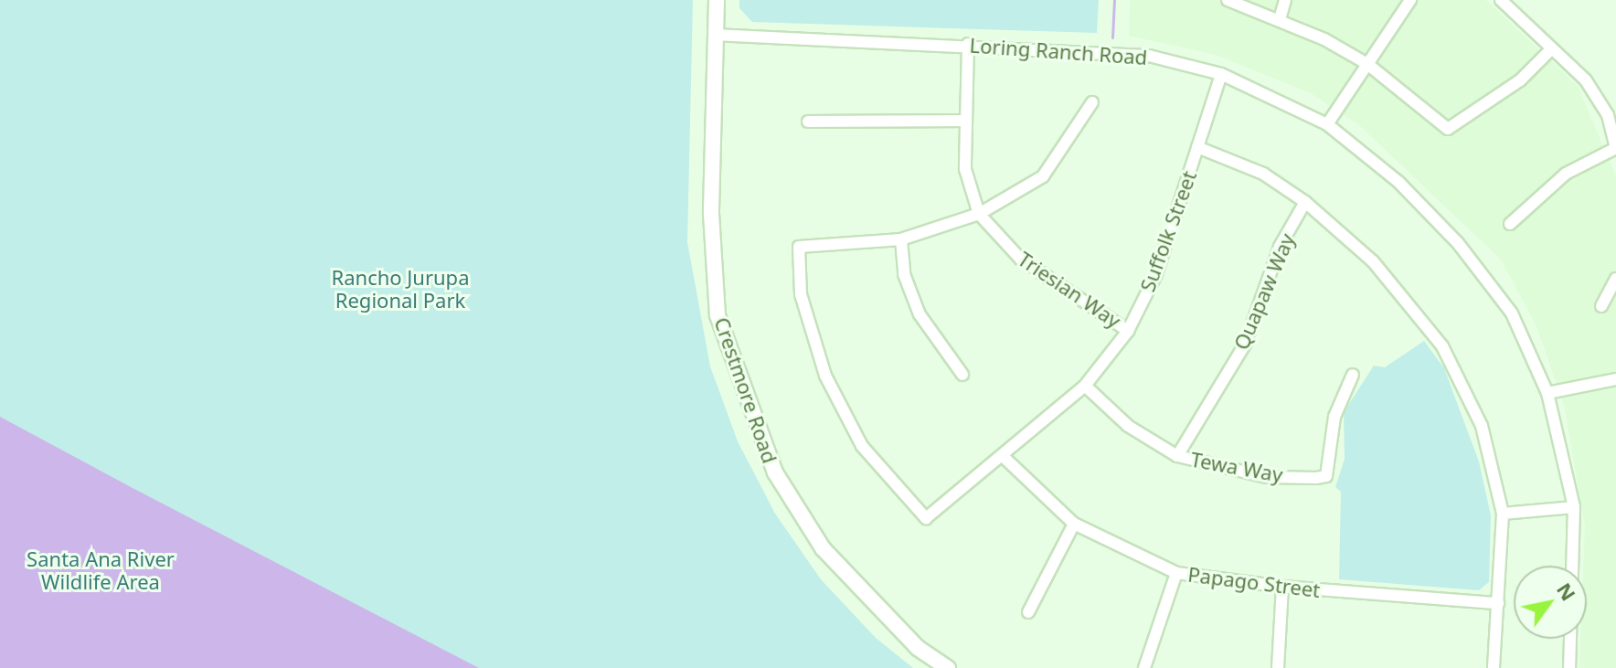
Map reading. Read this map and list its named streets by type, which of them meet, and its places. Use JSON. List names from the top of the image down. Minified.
{"streets":{"street":["Loring Ranch Road","Suffolk Street","Triesian Way","Quapaw Way","Crestmore Road","Tewa Way","Papago Street"]},"crossings":[["Loring Ranch Road","Suffolk Street"],["Loring Ranch Road","Triesian Way"],["Loring Ranch Road","Crestmore Road"],["Suffolk Street","Triesian Way"],["Suffolk Street","Tewa Way"],["Suffolk Street","Papago Street"],["Quapaw Way","Tewa Way"]],"parks":["Rancho Jurupa Regional Park","Santa Ana River Wildlife Area"],"north":"top right"}
